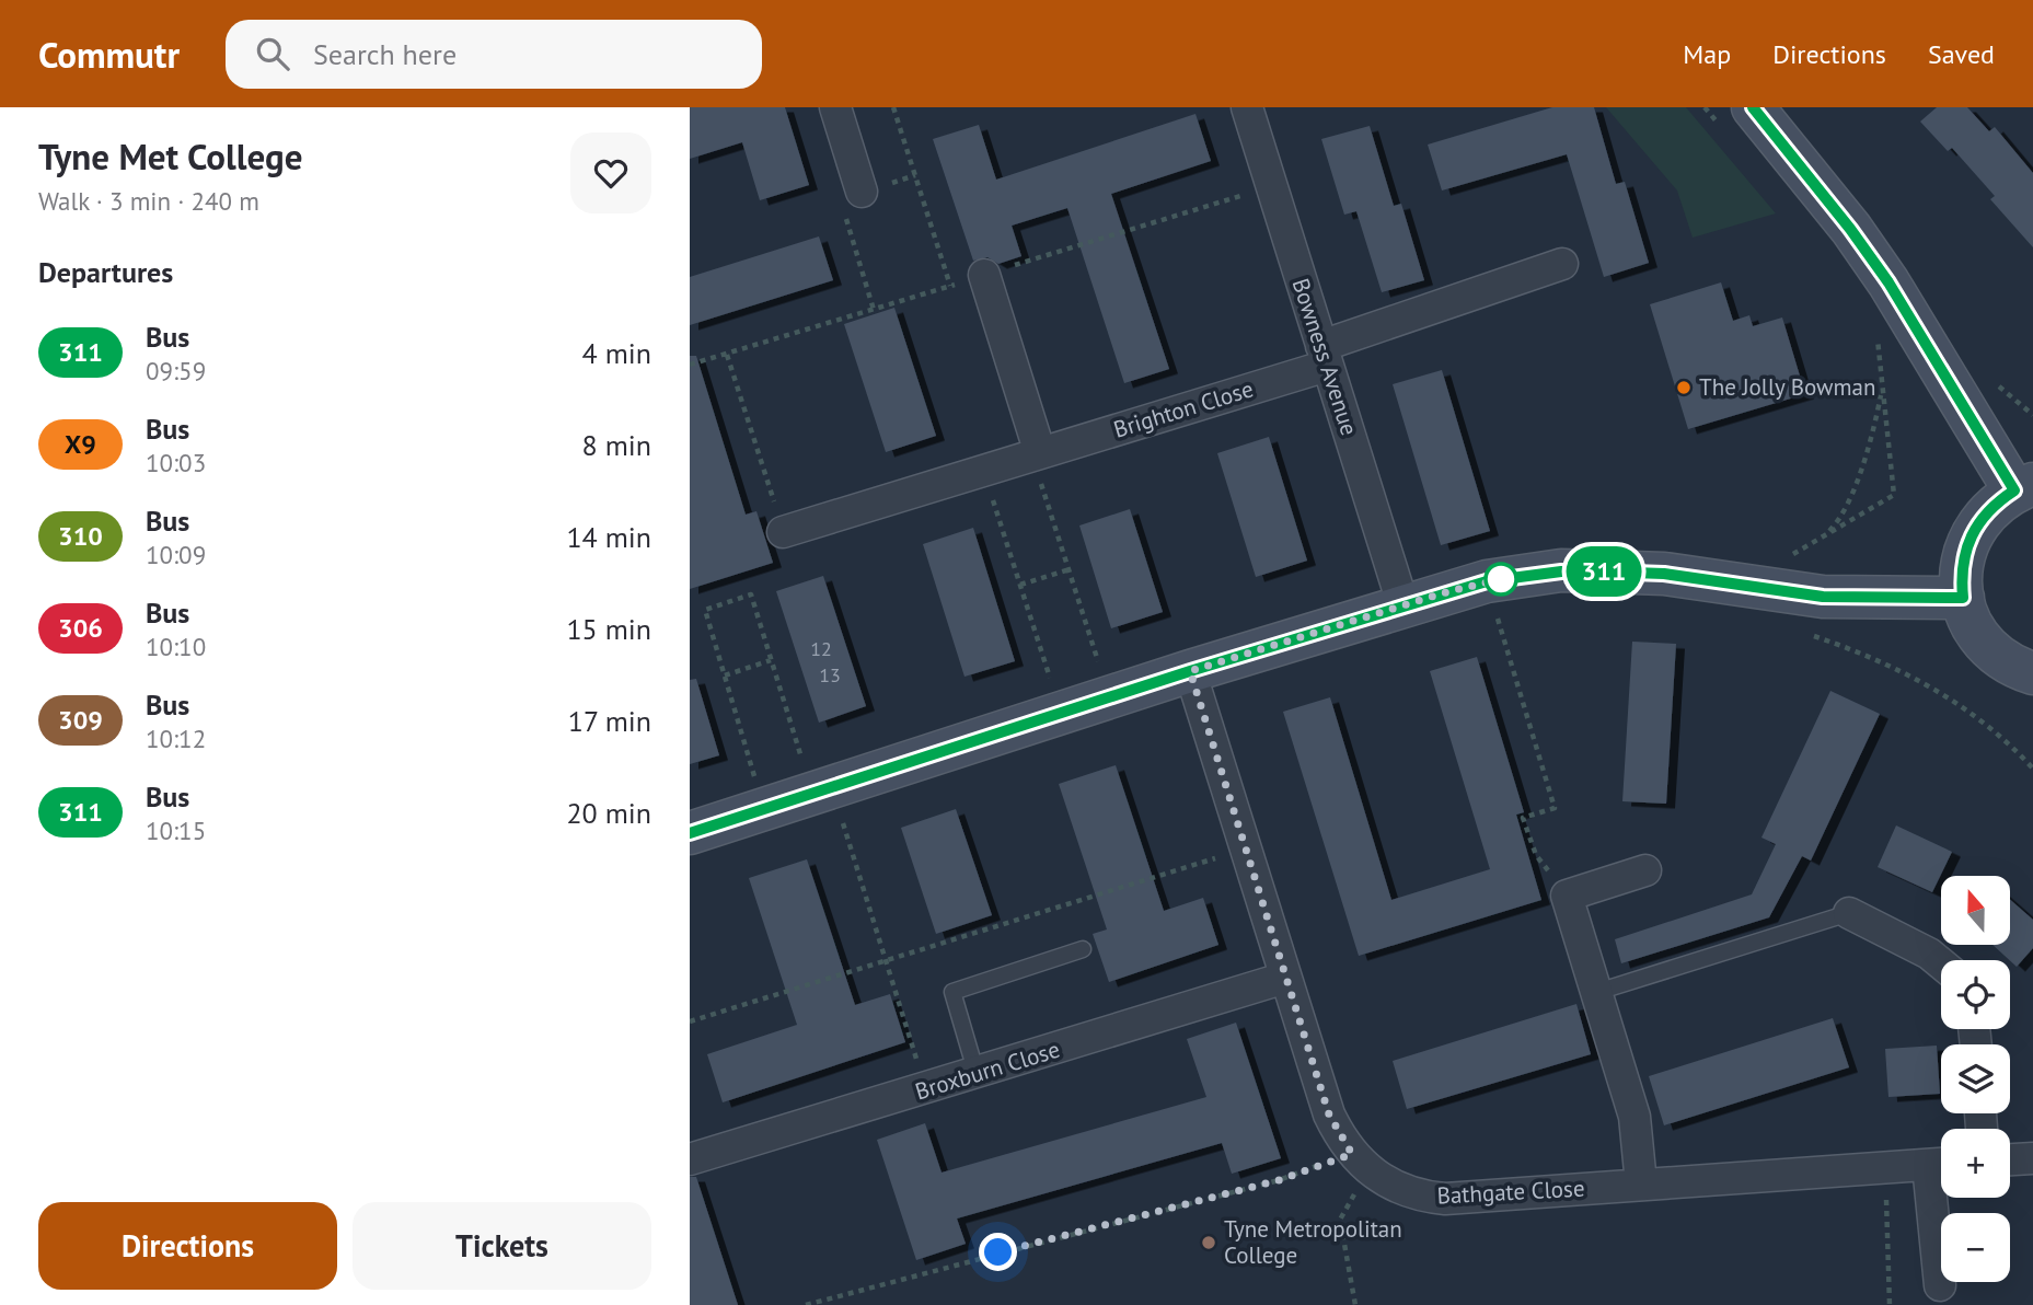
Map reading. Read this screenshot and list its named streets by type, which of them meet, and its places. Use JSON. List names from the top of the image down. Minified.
{"streets":{"street":["Bowness Avenue","Brighton Close","Broxburn Close","Bathgate Close"]},"crossings":[["Bowness Avenue","Brighton Close"]],"places":["The Jolly Bowman","Tyne Metropolitan College"],"lines":["bus line 311"],"house_numbers":["12","13"],"north":"top","page":{"header":"Commutr","search":"Search here","nav":["Map","Directions","Saved"],"heading":[["Tyne Met College","Walk · 3 min · 240 m"],"Departures"],"on_map":"311","list":[{"mark":"311","name":"Bus","note":"09:59","value":"4 min"},{"mark":"X9","name":"Bus","note":"10:03","value":"8 min"},{"mark":"310","name":"Bus","note":"10:09","value":"14 min"},{"mark":"306","name":"Bus","note":"10:10","value":"15 min"},{"mark":"309","name":"Bus","note":"10:12","value":"17 min"},{"mark":"311","name":"Bus","note":"10:15","value":"20 min"}],"map_buttons":["+","−"],"buttons":["Directions","Tickets"]}}
